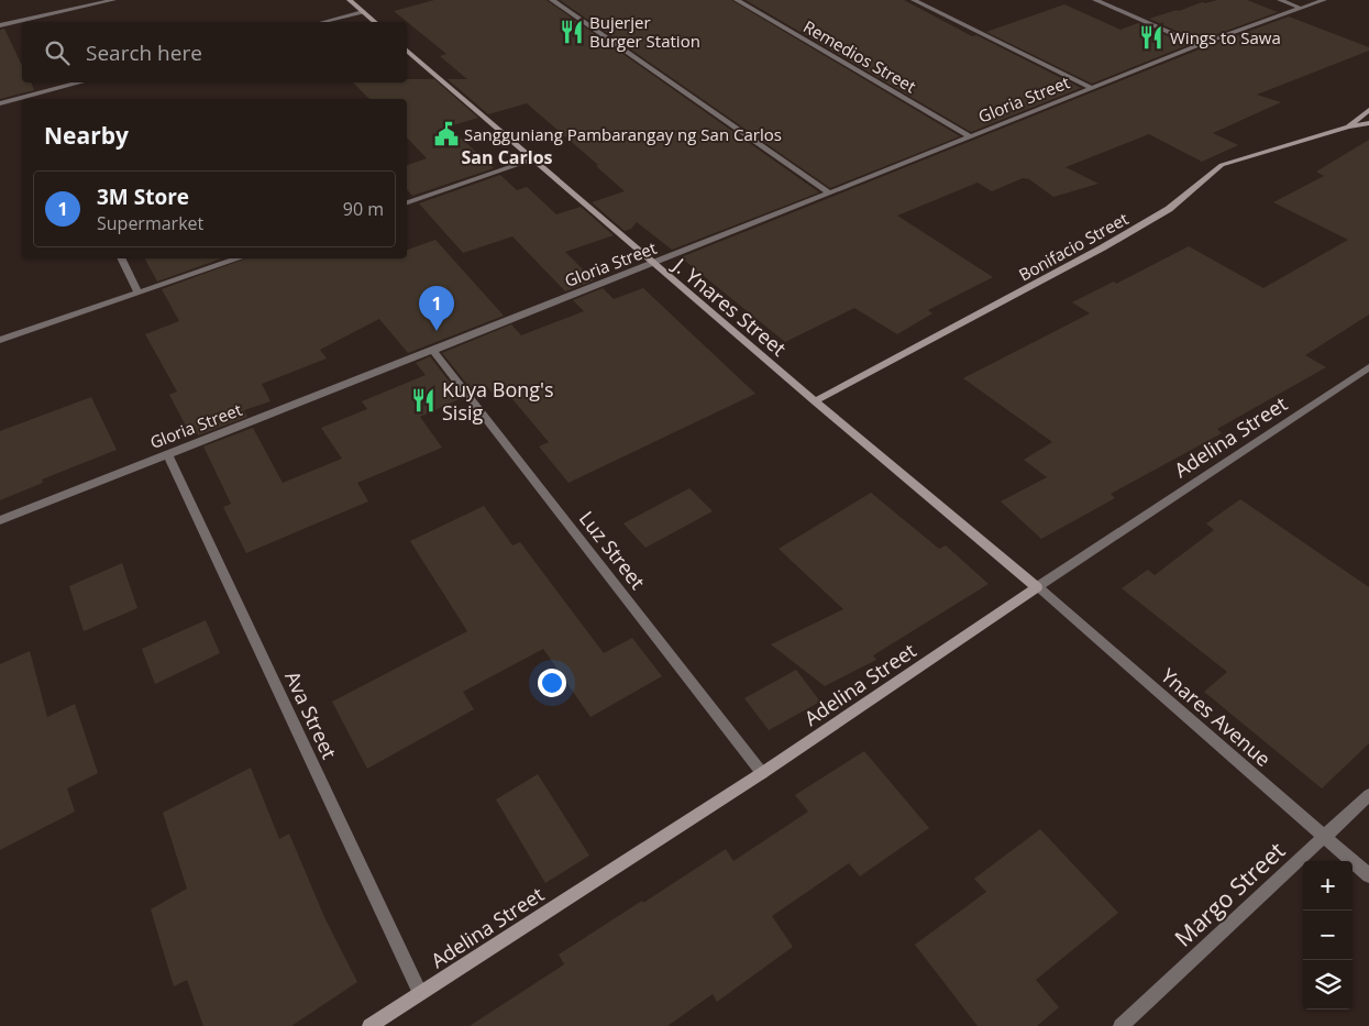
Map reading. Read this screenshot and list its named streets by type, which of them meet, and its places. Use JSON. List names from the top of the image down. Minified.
{"streets":{"street":["Remedios Street","Gloria Street","Bonifacio Street","J. Ynares Street","Adelina Street","Luz Street","Ava Street","Ynares Avenue","Margo Street"]},"crossings":[["Remedios Street","Gloria Street"],["Gloria Street","J. Ynares Street"],["Gloria Street","Luz Street"],["Gloria Street","Ava Street"],["Bonifacio Street","J. Ynares Street"],["J. Ynares Street","Adelina Street"],["J. Ynares Street","Ynares Avenue"],["Adelina Street","Luz Street"],["Adelina Street","Ava Street"],["Adelina Street","Ynares Avenue"],["Ynares Avenue","Margo Street"]],"districts":["San Carlos"],"places":{"restaurant":["Bujerjer Burger Station","Wings to Sawa","Kuya Bong's Sisig"],"public building":["Sangguniang Pambarangay ng San Carlos"]},"page":{"search":"Search here","heading":"Nearby","list":[{"mark":"1","name":"3M Store","note":"Supermarket","value":"90 m"}],"pins":"1","map_buttons":["+","−"]}}
